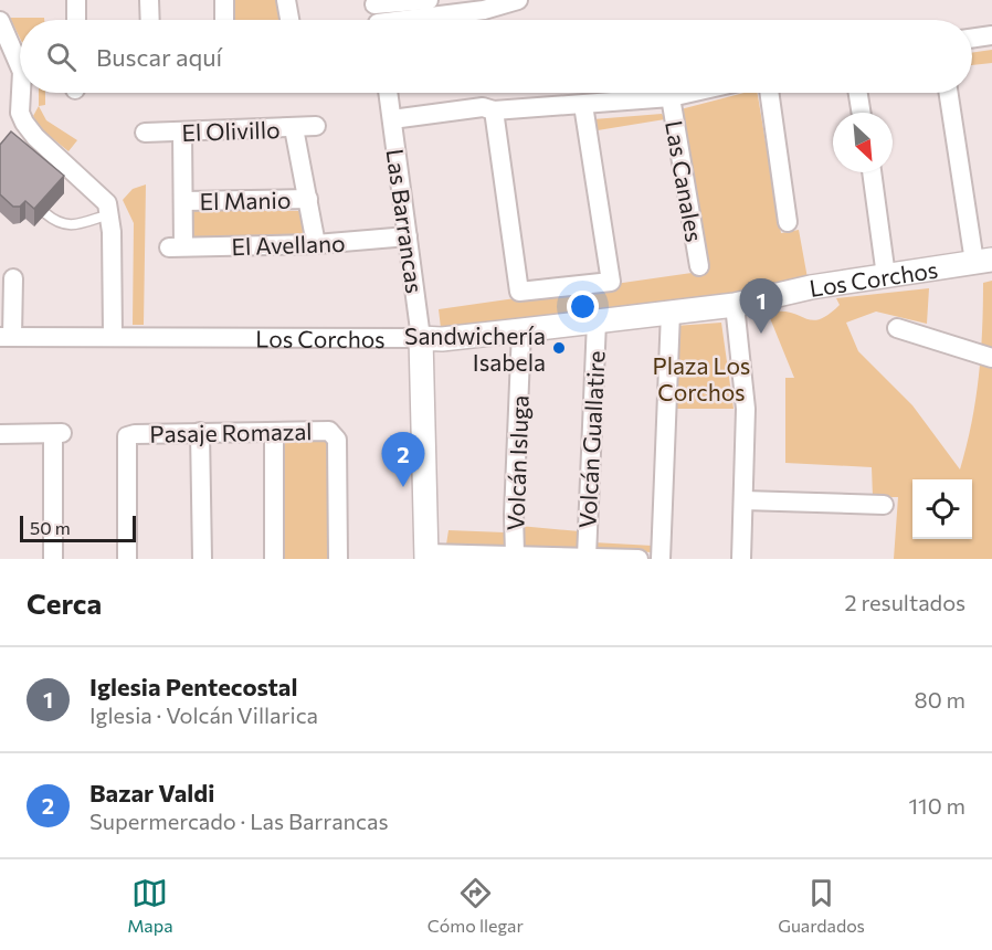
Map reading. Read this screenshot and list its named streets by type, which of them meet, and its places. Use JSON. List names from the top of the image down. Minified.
{"streets":{"street":["El Olivillo","Las Canales","El Manio","Las Barrancas","El Avellano","Los Corchos","Pasaje Romazal","Volcán Guallatire","Volcán Isluga"]},"crossings":[["El Manio","El Avellano"],["Las Barrancas","El Avellano"],["Las Barrancas","Los Corchos"],["Los Corchos","Volcán Guallatire"],["Los Corchos","Volcán Isluga"]],"parks":["Plaza Los Corchos"],"places":["Sandwichería Isabela"],"scale_bar":"50 m","north":"bottom right","page":{"search":"Buscar aquí","pins":["1","2"],"scale":"50 m","heading":["Cerca","2 resultados"],"list":[{"mark":"1","name":"Iglesia Pentecostal","note":"Iglesia · Volcán Villarica","value":"80 m"},{"mark":"2","name":"Bazar Valdi","note":"Supermercado · Las Barrancas","value":"110 m"}],"nav":["Mapa","Cómo llegar","Guardados"]}}
